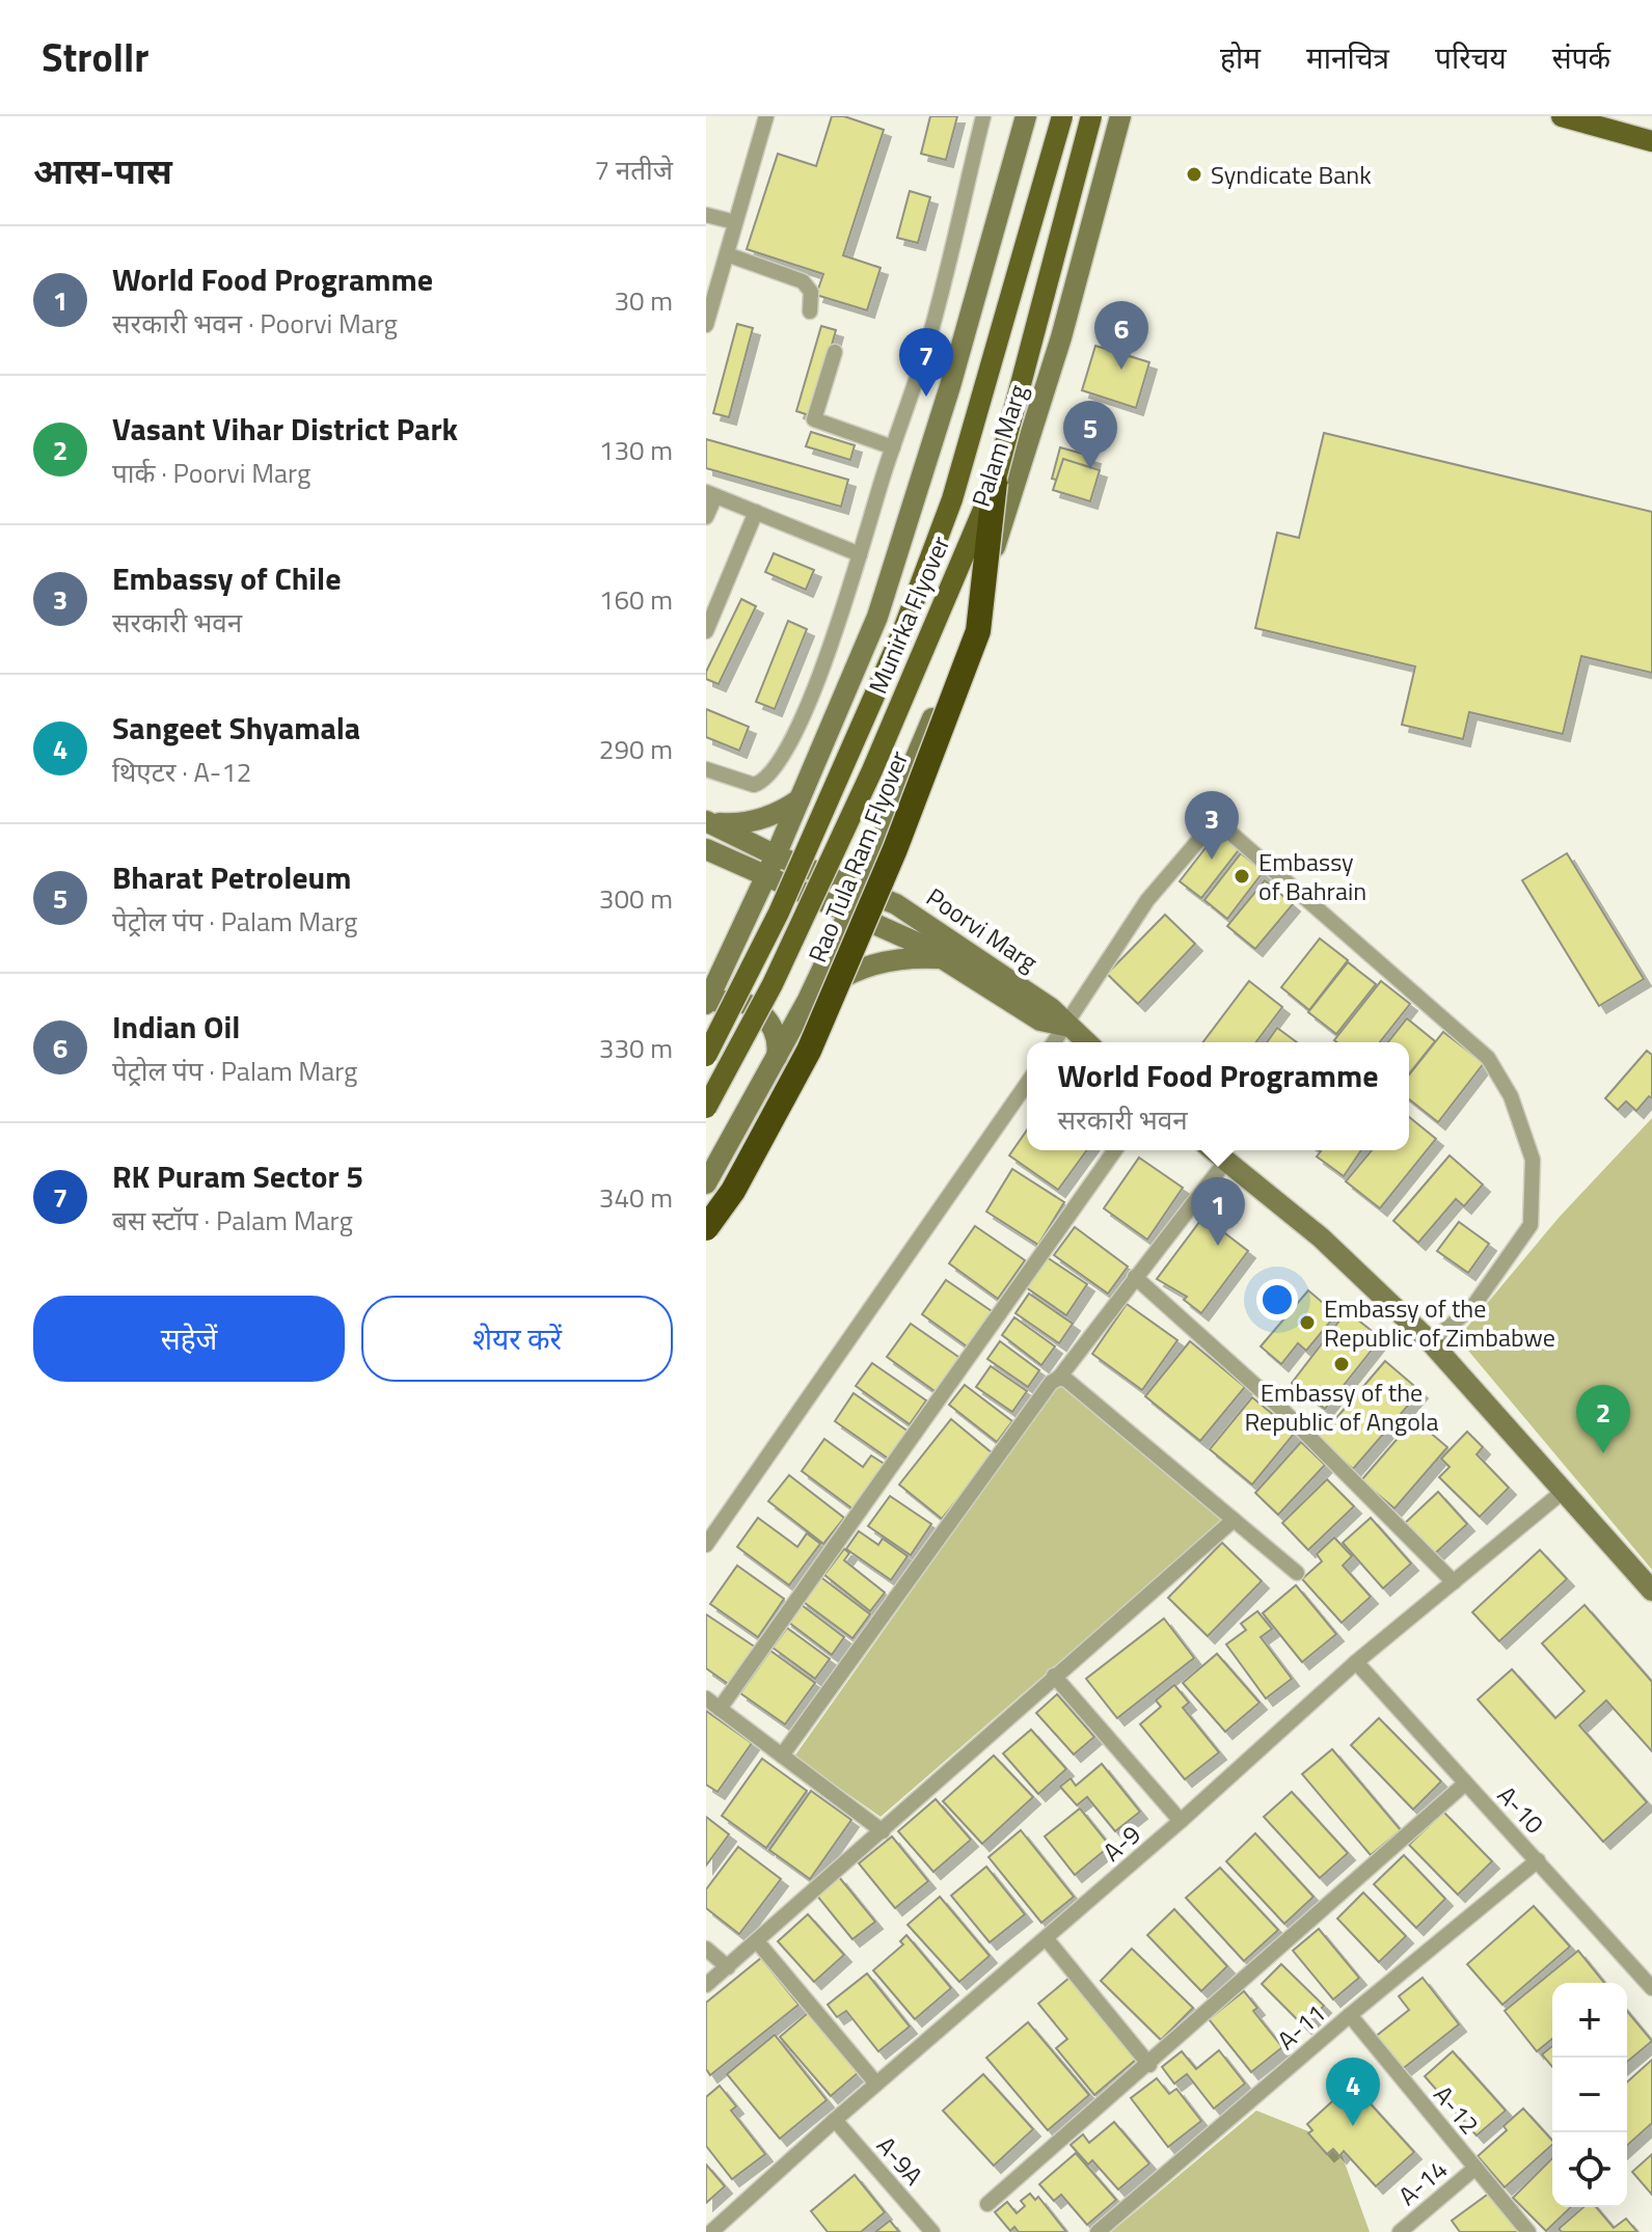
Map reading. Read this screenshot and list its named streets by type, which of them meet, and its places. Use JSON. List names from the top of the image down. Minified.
{"streets":{"highway":["Rao Tula Ram Flyover"],"main road":["Palam Marg","Munirka Flyover","Poorvi Marg"],"street":["A-10","A-9","A-11","A-12","A-9A","A-14"]},"crossings":[["Palam Marg","Poorvi Marg"],["Munirka Flyover","Rao Tula Ram Flyover"],["A-10","A-9"],["A-10","A-11"],["A-9","A-9A"],["A-11","A-12"],["A-12","A-14"]],"places":["Syndicate Bank","Embassy of Bahrain","Embassy of the Republic of Zimbabwe","Embassy of the Republic of Angola"],"page":{"header":"Strollr","nav":["होम","मानचित्र","परिचय","संपर्क"],"heading":["आस-पास","7 नतीजे"],"list":[{"mark":"1","name":"World Food Programme","note":"सरकारी भवन · Poorvi Marg","value":"30 m"},{"mark":"2","name":"Vasant Vihar District Park","note":"पार्क · Poorvi Marg","value":"130 m"},{"mark":"3","name":"Embassy of Chile","note":"सरकारी भवन","value":"160 m"},{"mark":"4","name":"Sangeet Shyamala","note":"थिएटर · A-12","value":"290 m"},{"mark":"5","name":"Bharat Petroleum","note":"पेट्रोल पंप · Palam Marg","value":"300 m"},{"mark":"6","name":"Indian Oil","note":"पेट्रोल पंप · Palam Marg","value":"330 m"},{"mark":"7","name":"RK Puram Sector 5","note":"बस स्टॉप · Palam Marg","value":"340 m"}],"pins":["6","7","5","3","1","2","4"],"popup":["World Food Programme","सरकारी भवन"],"buttons":["सहेजें","शेयर करें"],"map_buttons":["+","−"]}}
